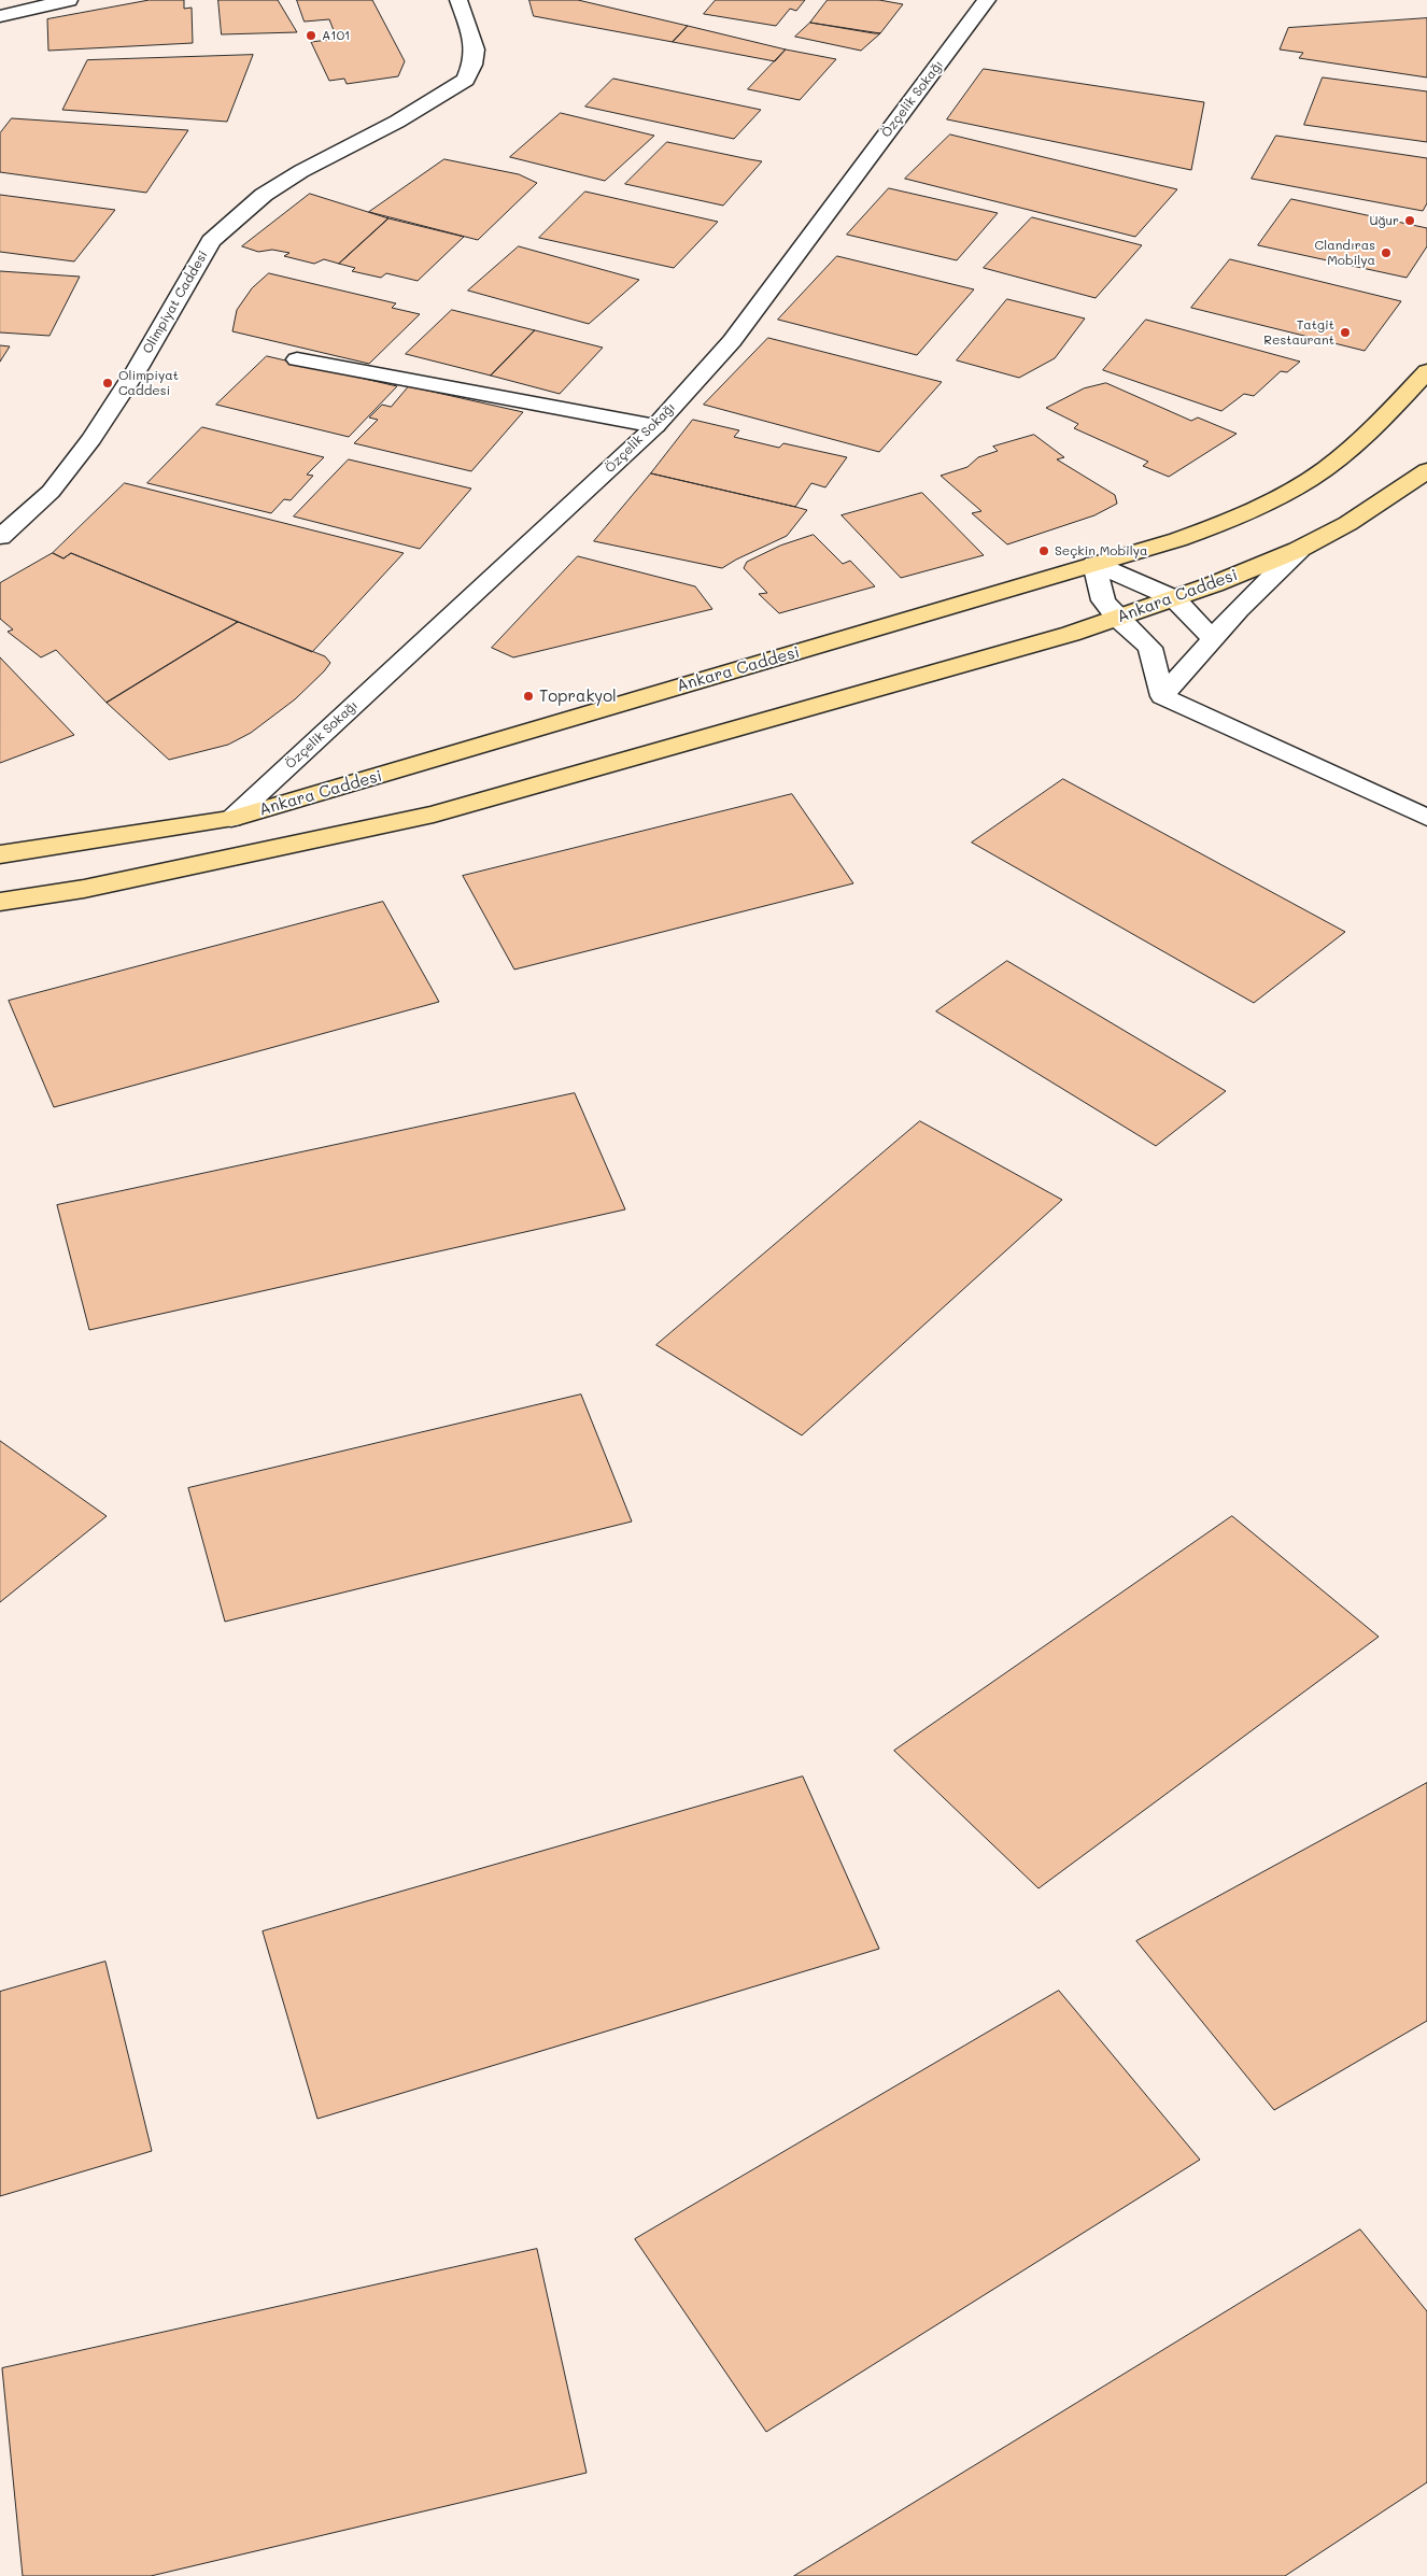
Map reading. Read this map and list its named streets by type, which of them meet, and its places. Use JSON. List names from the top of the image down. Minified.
{"streets":{"main road":["Ankara Caddesi"],"street":["Özçelik Sokağı","Olimpiyat Caddesi"]},"crossings":[["Özçelik Sokağı","Ankara Caddesi"]],"places":["A101","Uğur","Clandıras Mobilya","Tatgit Restaurant","Oli̇mpi̇yat Caddesi̇","Seçkin Mobilya","Toprakyol"]}
